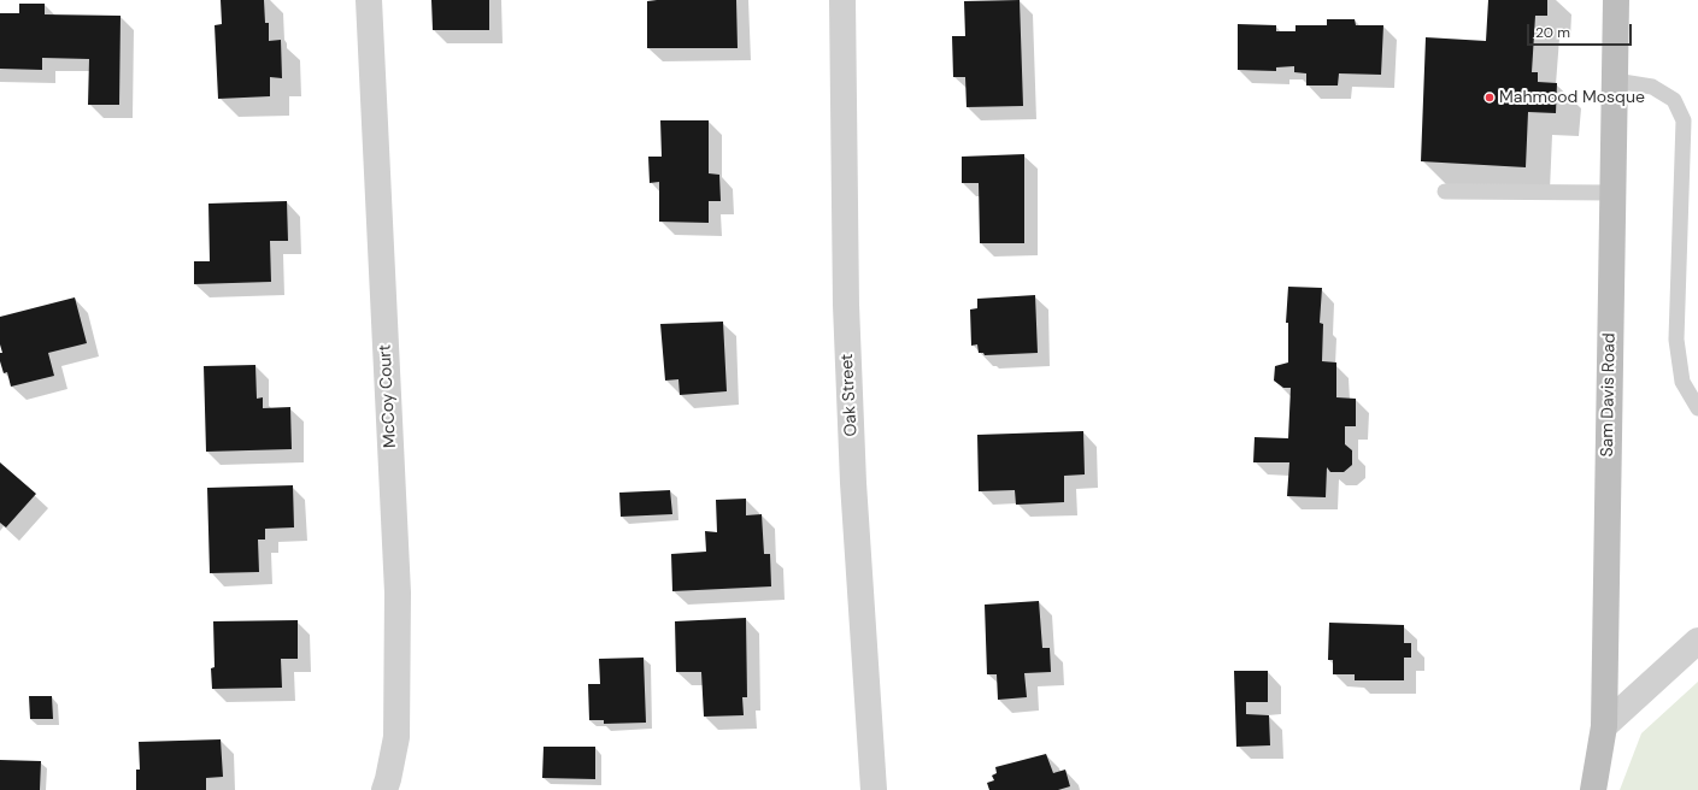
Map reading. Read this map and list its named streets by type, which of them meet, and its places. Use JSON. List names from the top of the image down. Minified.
{"streets":{"street":["Oak Street","Sam Davis Road","McCoy Court"]},"places":["Mahmood Mosque"],"scale_bar":"20 m"}
